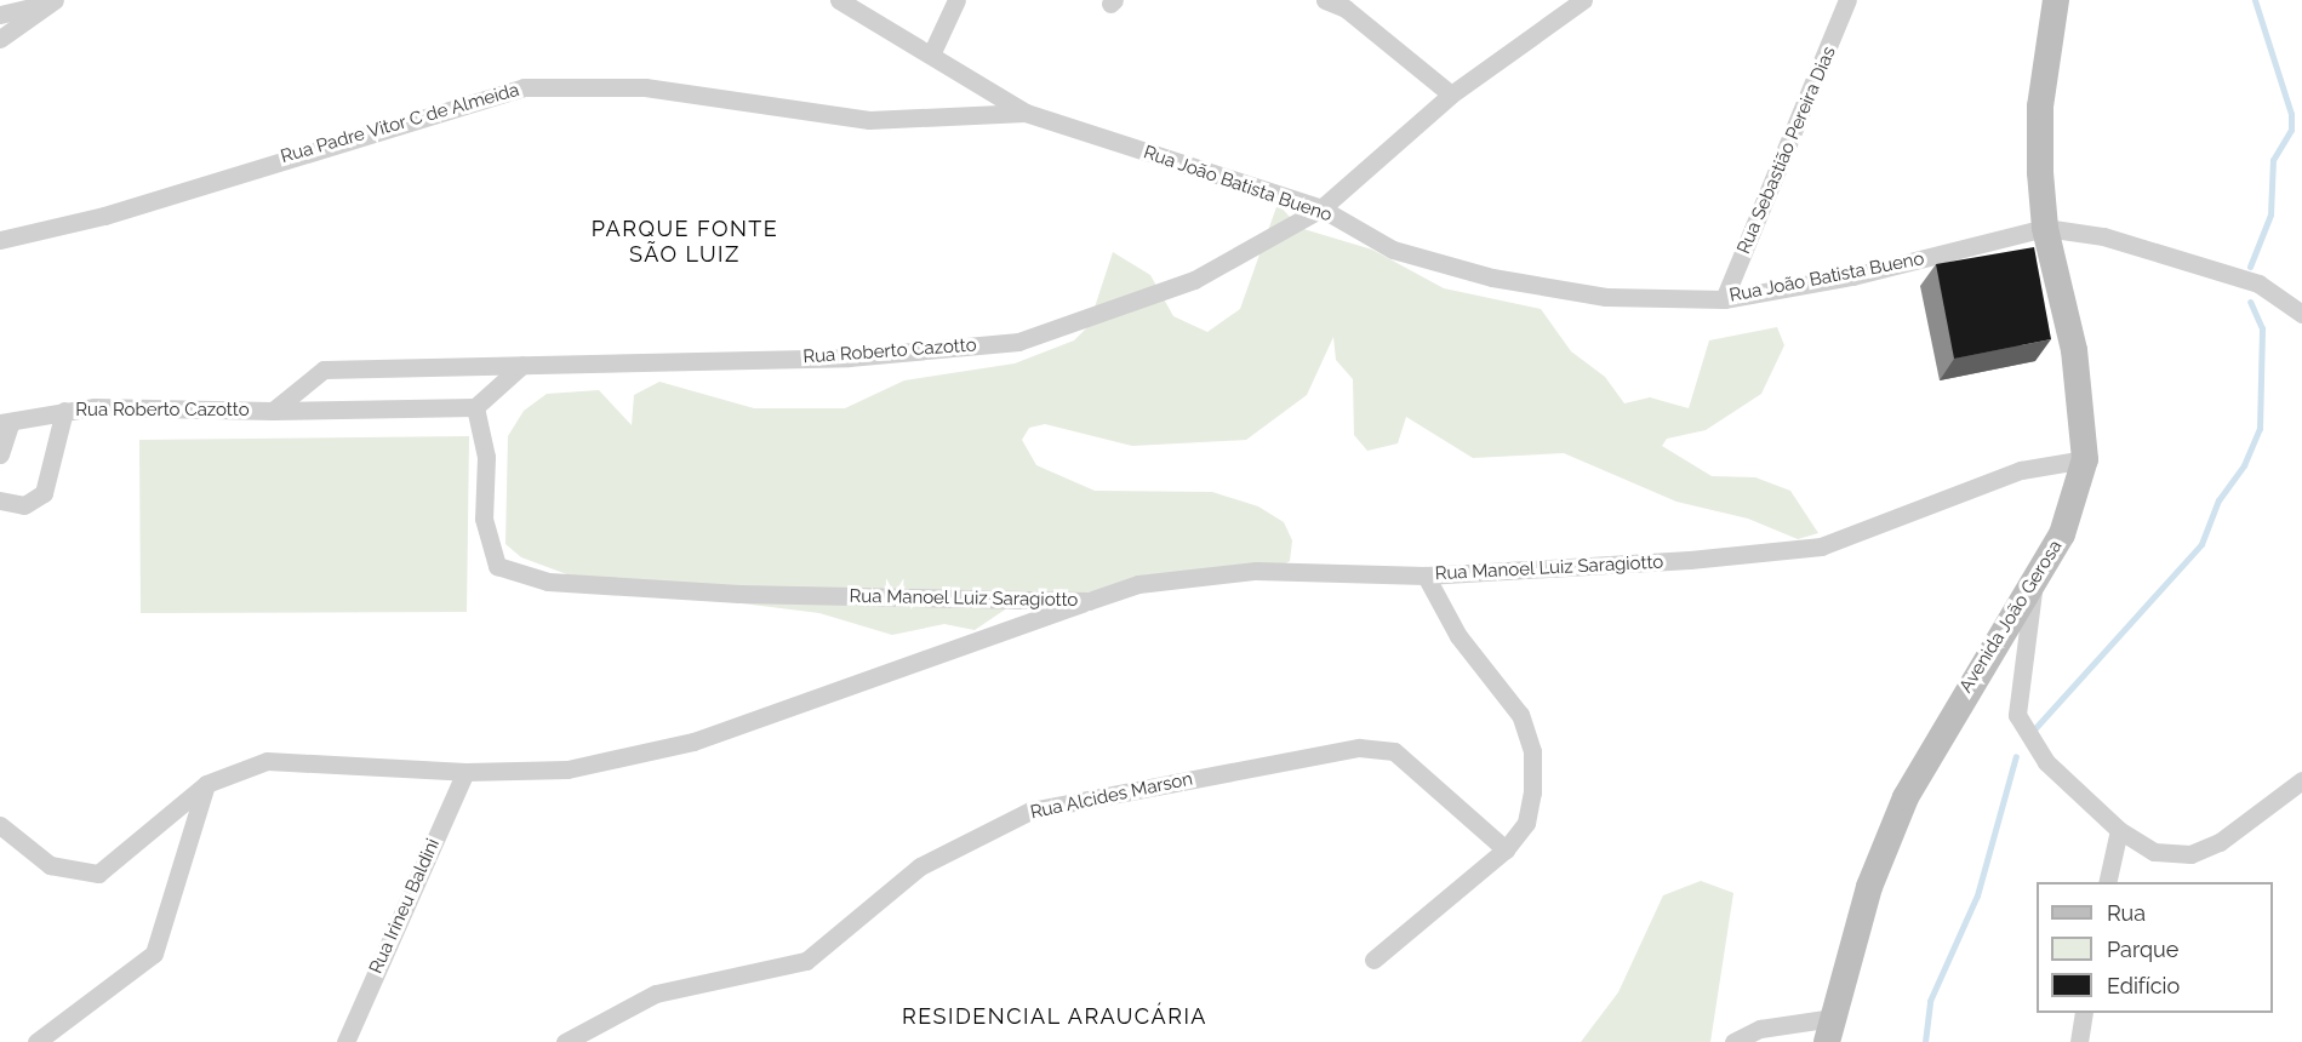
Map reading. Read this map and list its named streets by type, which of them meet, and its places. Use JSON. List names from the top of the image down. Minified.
{"streets":{"main road":["Avenida João Gerosa"],"street":["Rua Padre Vitor C de Almeida","Rua Sebastião Pereira Dias","Rua João Batista Bueno","Rua Roberto Cazotto","Rua Manoel Luiz Saragiotto","Rua Alcides Marson","Rua Irineu Baldini"]},"crossings":[["Rua Padre Vitor C de Almeida","Rua João Batista Bueno"],["Rua Sebastião Pereira Dias","Rua João Batista Bueno"],["Rua João Batista Bueno","Rua Roberto Cazotto"],["Rua João Batista Bueno","Avenida João Gerosa"],["Rua Manoel Luiz Saragiotto","Avenida João Gerosa"]],"districts":["PARQUE FONTE SÃO LUIZ","RESIDENCIAL ARAUCÁRIA"],"legend":["Rua","Parque","Edifício"]}
